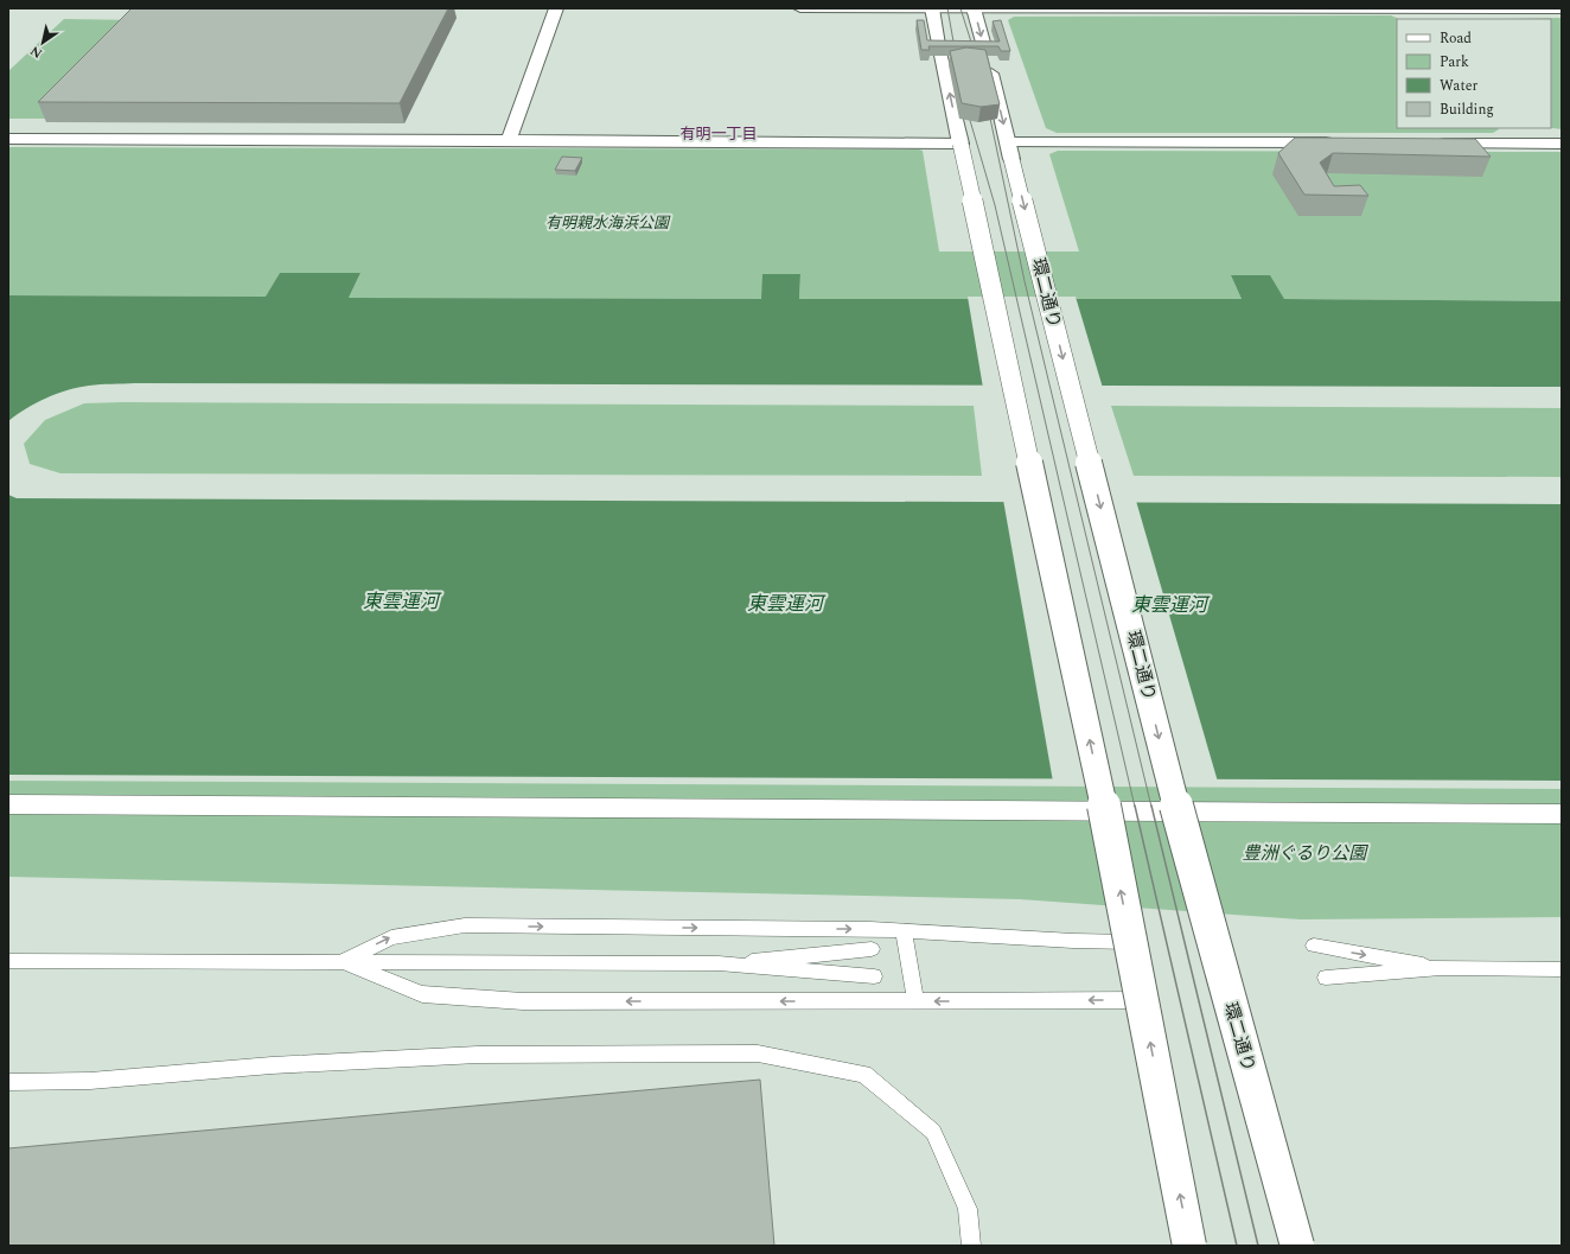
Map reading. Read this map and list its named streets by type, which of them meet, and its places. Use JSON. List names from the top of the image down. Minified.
{"streets":{"street":["環二通り"]},"districts":["有明一丁目"],"water":["東雲運河"],"parks":["有明親水海浜公園","豊洲ぐるり公園"],"legend":["Road","Park","Water","Building"],"north":"bottom left"}
